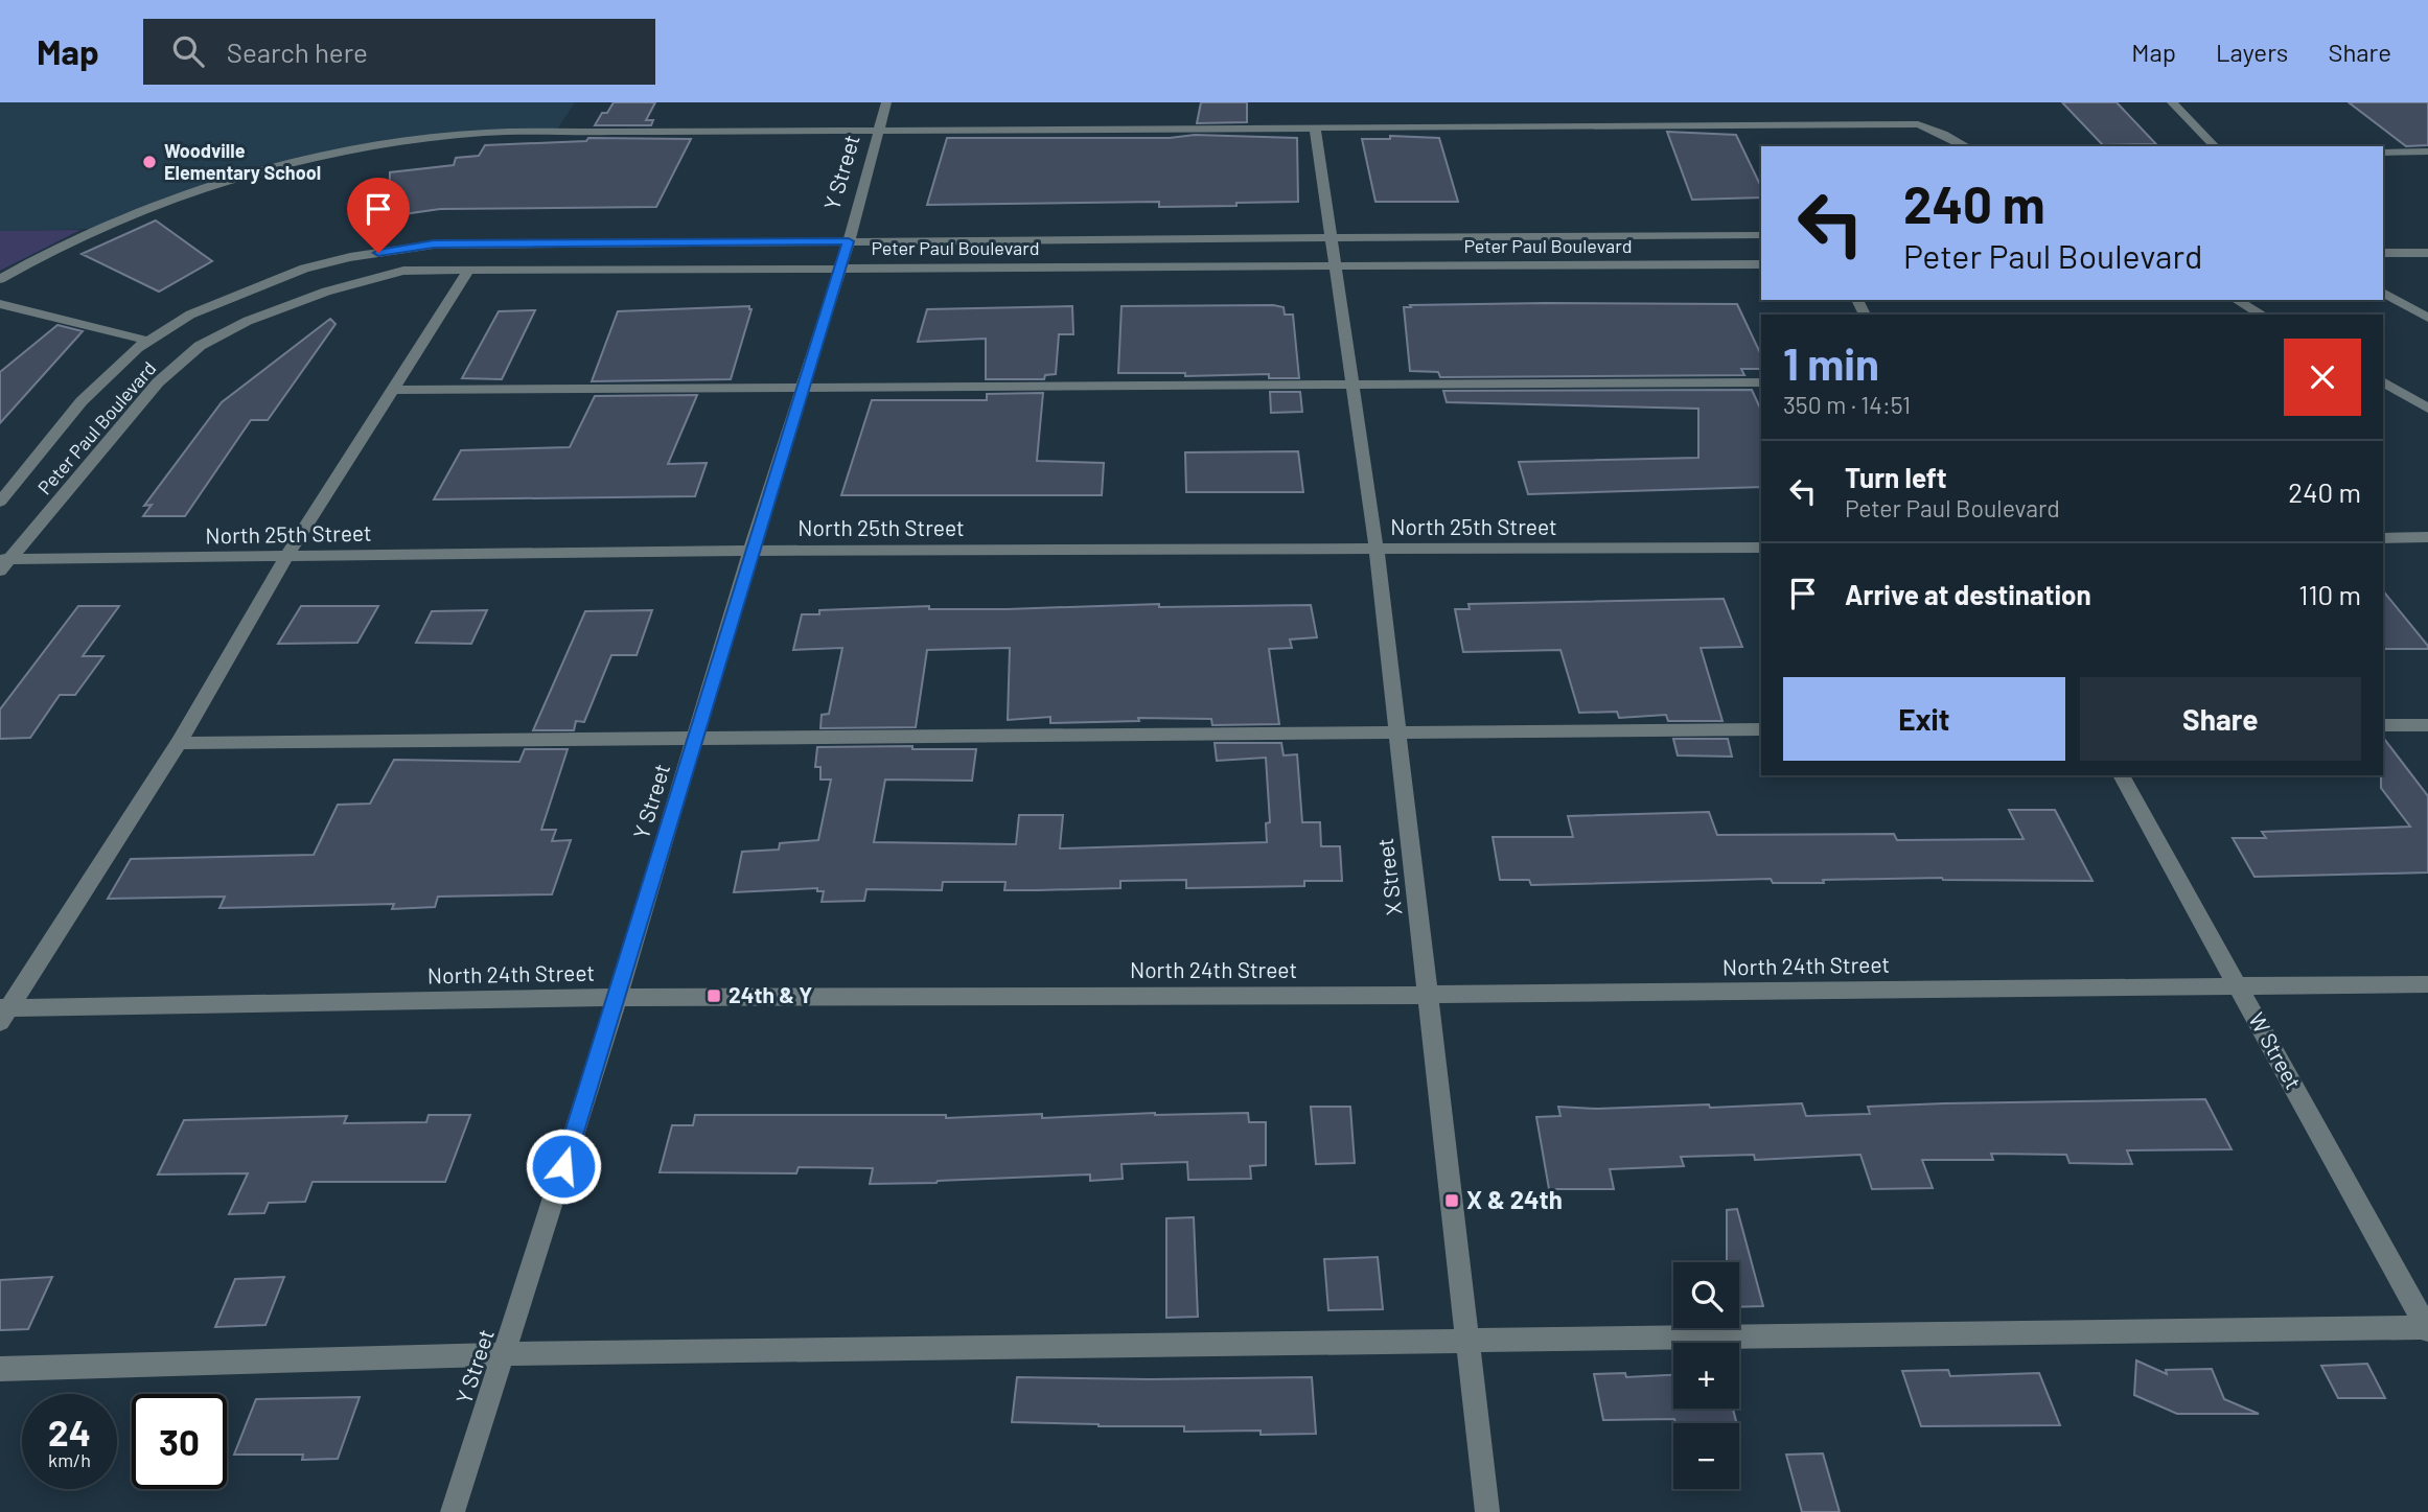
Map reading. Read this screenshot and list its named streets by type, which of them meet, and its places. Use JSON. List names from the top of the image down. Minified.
{"streets":{"street":["Y Street","Peter Paul Boulevard","North 25th Street","X Street","North 24th Street","W Street"]},"crossings":[["Y Street","Peter Paul Boulevard"],["Y Street","North 25th Street"],["Y Street","North 24th Street"],["Peter Paul Boulevard","North 25th Street"],["Peter Paul Boulevard","X Street"],["North 25th Street","X Street"],["X Street","North 24th Street"],["North 24th Street","W Street"]],"places":{"other":["Woodville Elementary School"],"transit":["24th & Y","X & 24th"]},"page":{"header":"Map","search":"Search here","nav":["Map","Layers","Share"],"turn":["240 m","Peter Paul Boulevard"],"heading":["1 min","350 m · 14:51"],"list":[{"name":"Turn left","note":"Peter Paul Boulevard","value":"240 m"},{"name":"Arrive at destination","value":"110 m"}],"buttons":["Exit","Share"],"map_buttons":["+","−"],"speed":"24 km/h","limit":"30"}}
